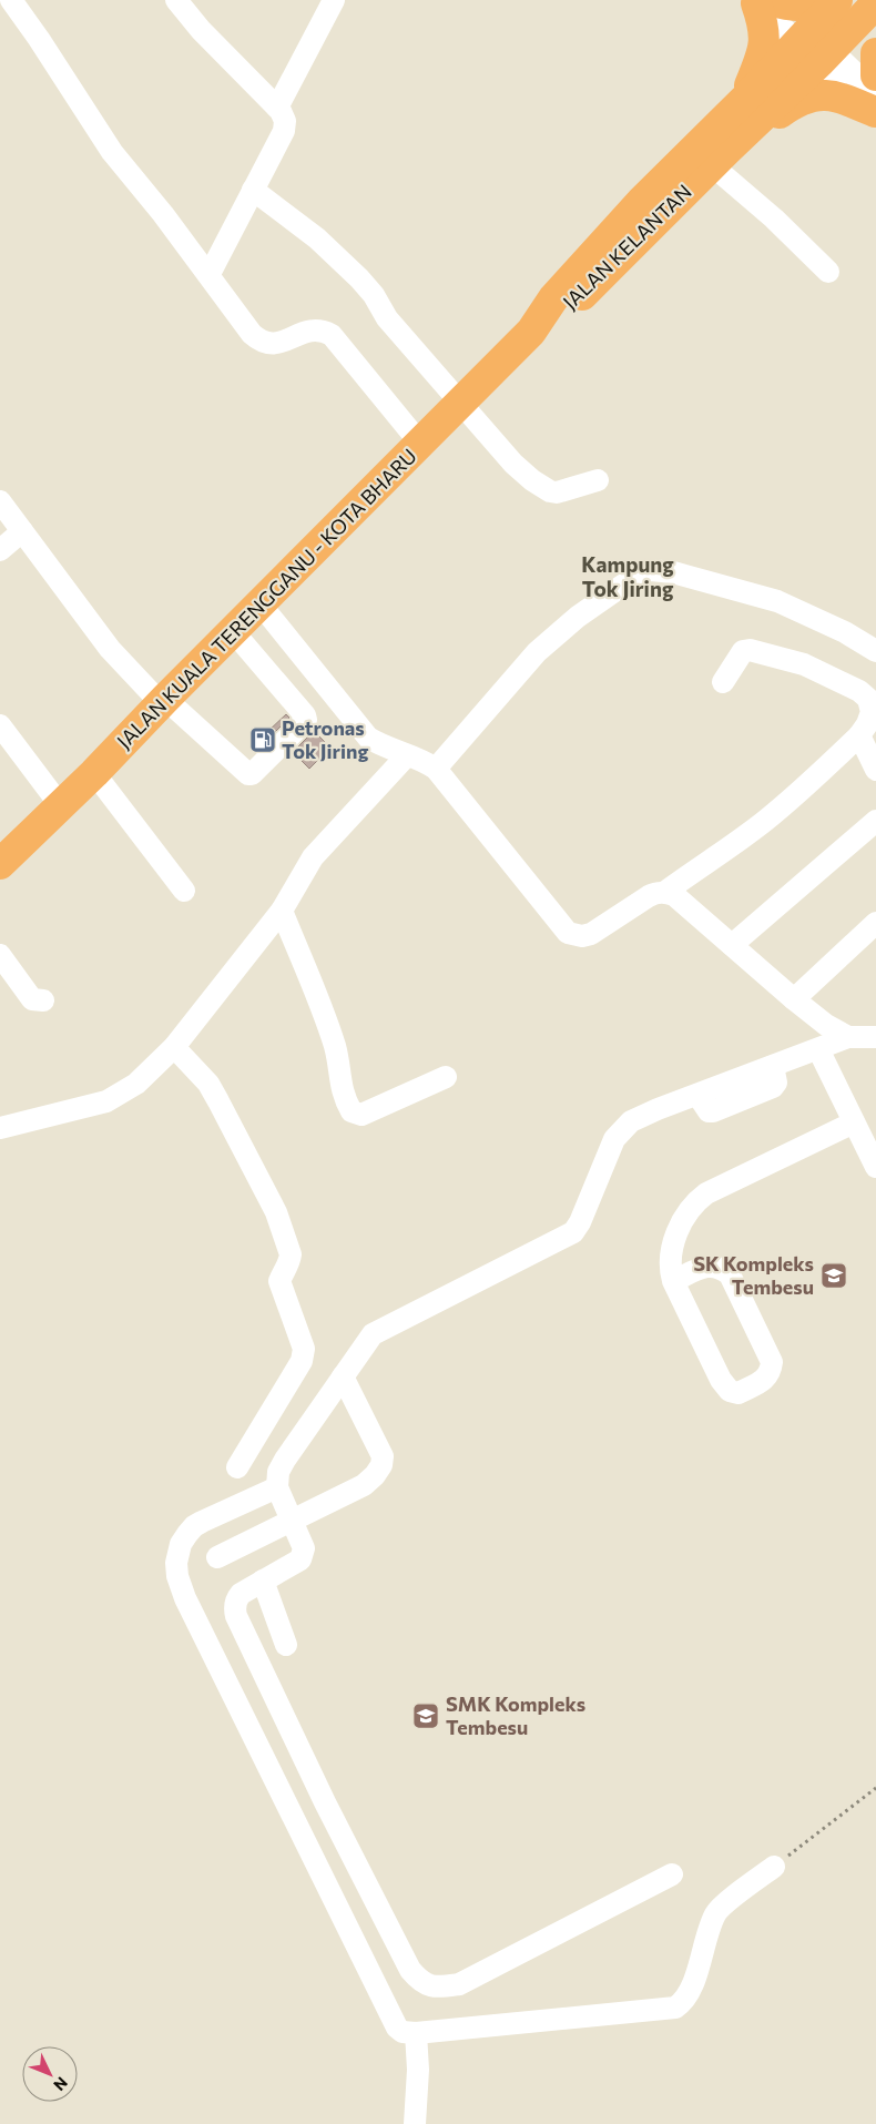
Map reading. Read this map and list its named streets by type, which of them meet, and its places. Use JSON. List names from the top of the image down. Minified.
{"streets":{"highway":["JALAN KELANTAN","JALAN KUALA TERENGGANU - KOTA BHARU"]},"crossings":[["JALAN KELANTAN","JALAN KUALA TERENGGANU - KOTA BHARU"]],"districts":["Kampung Tok Jiring"],"places":{"fuel station":["Petronas Tok Jiring"],"school or university":["SK Kompleks Tembesu","SMK Kompleks Tembesu"]},"north":"bottom right"}
